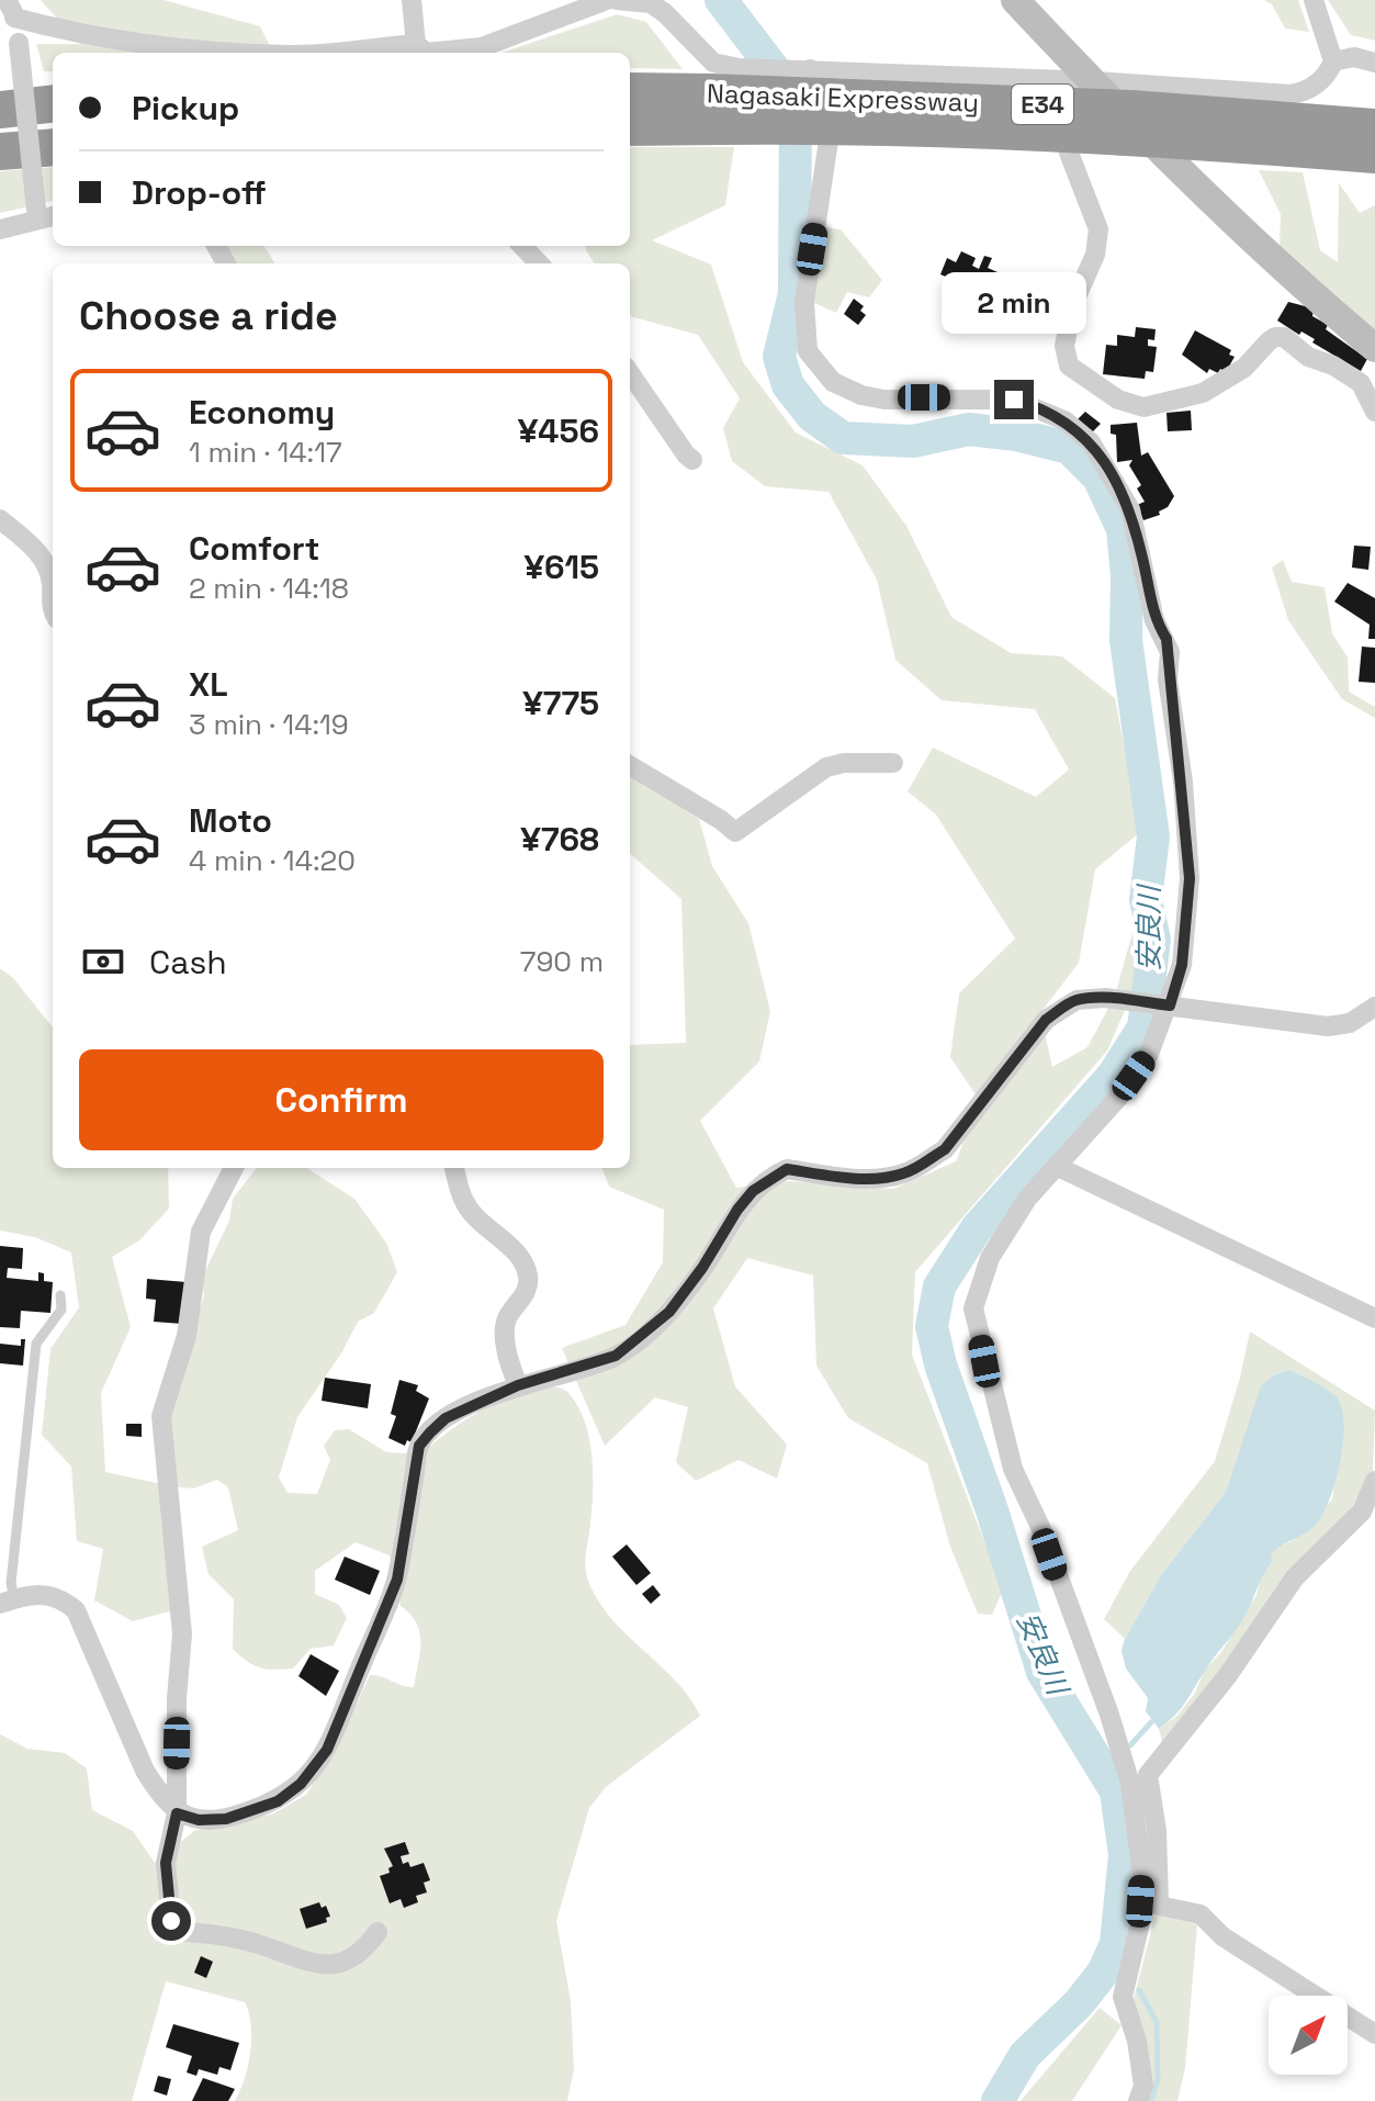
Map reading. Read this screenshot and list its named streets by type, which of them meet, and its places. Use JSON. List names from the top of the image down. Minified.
{"streets":{"highway":["Nagasaki Expressway","E34"]},"water":["安良川"],"north":"top right","page":{"banner":["Pickup","Drop-off"],"heading":"Choose a ride","bubble":"2 min","list":[{"name":"Economy","note":"1 min · 14:17","value":"¥456"},{"name":"Comfort","note":"2 min · 14:18","value":"¥615"},{"name":"XL","note":"3 min · 14:19","value":"¥775"},{"name":"Moto","note":"4 min · 14:20","value":"¥768"}],"pay":["Cash","790 m"],"buttons":"Confirm"}}
